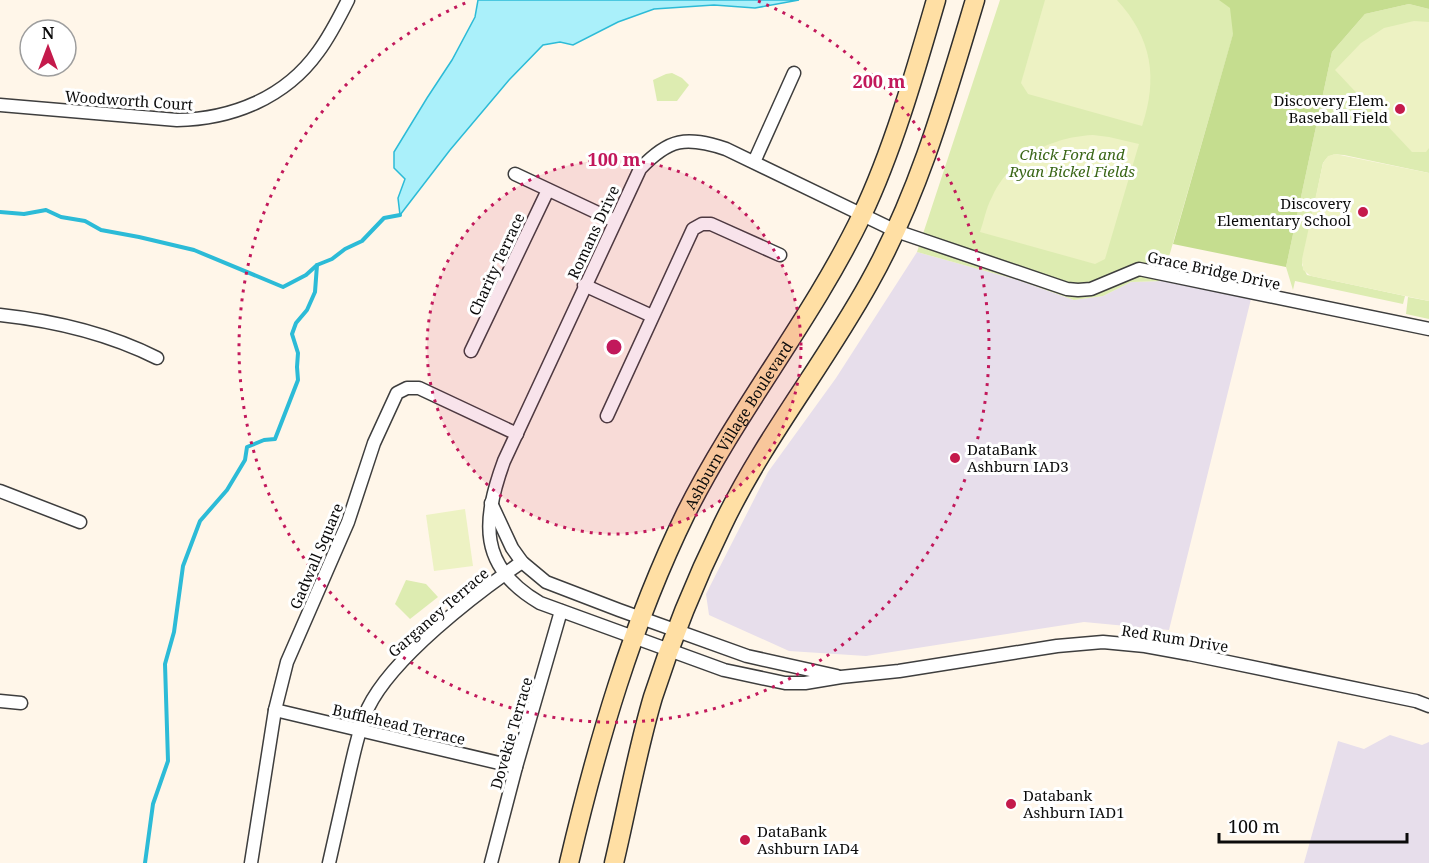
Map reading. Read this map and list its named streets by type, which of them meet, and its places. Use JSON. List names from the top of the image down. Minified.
{"streets":{"main road":["Ashburn Village Boulevard"],"street":["Woodworth Court","Romans Drive","Charity Terrace","Grace Bridge Drive","Gadwall Square","Garganey Terrace","Red Rum Drive","Bufflehead Terrace","Dovekie Terrace"]},"crossings":[["Romans Drive","Grace Bridge Drive"],["Romans Drive","Ashburn Village Boulevard"],["Romans Drive","Gadwall Square"],["Romans Drive","Garganey Terrace"],["Romans Drive","Red Rum Drive"],["Romans Drive","Dovekie Terrace"],["Ashburn Village Boulevard","Red Rum Drive"],["Gadwall Square","Bufflehead Terrace"],["Garganey Terrace","Bufflehead Terrace"],["Bufflehead Terrace","Dovekie Terrace"]],"parks":["Chick Ford and Ryan Bickel Fields"],"places":["Discovery Elem. Baseball Field","Discovery Elementary School","DataBank Ashburn IAD3","Databank Ashburn IAD1","DataBank Ashburn IAD4"],"scale_bar":"100 m","north":"top","rings":["200 m","100 m"]}
